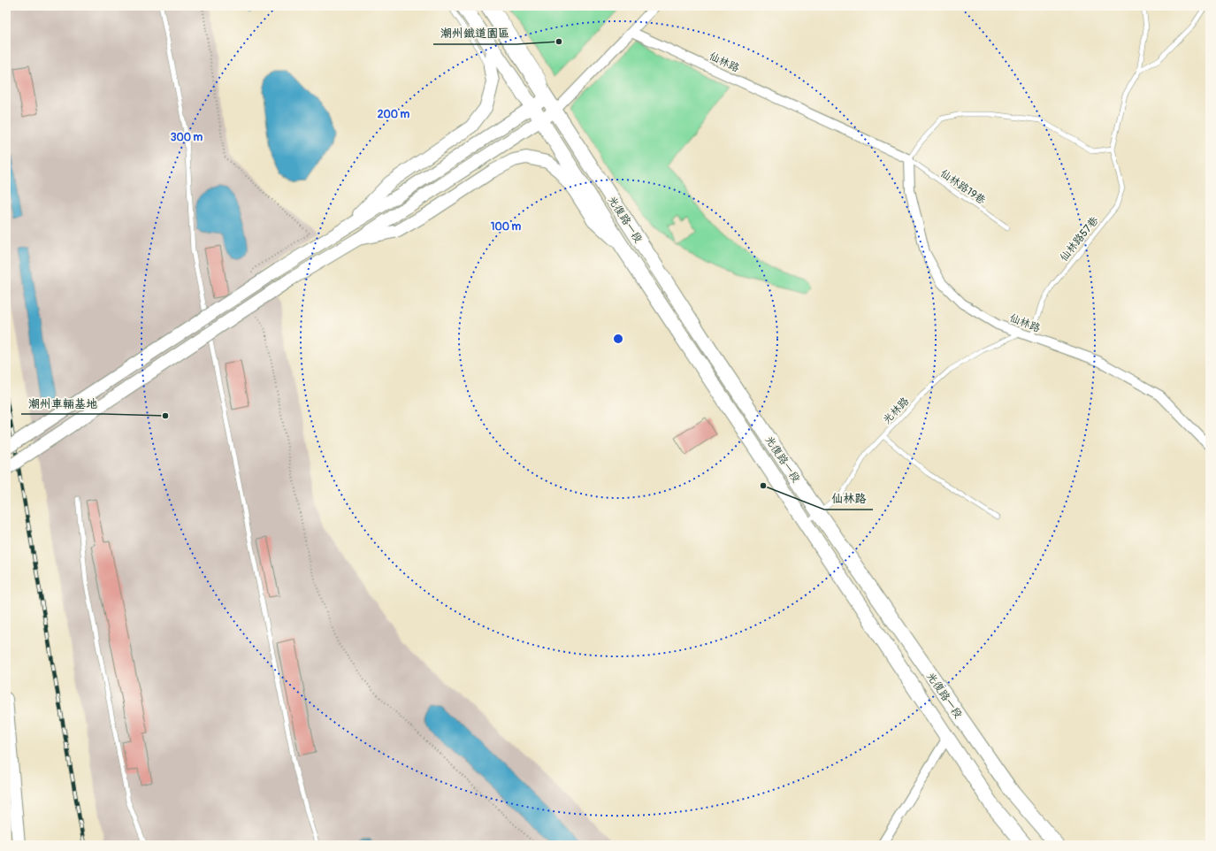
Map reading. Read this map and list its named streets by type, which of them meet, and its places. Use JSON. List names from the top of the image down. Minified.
{"streets":{"main road":["光復路一段"],"street":["仙林路"],"lane":["仙林路19巷","仙林路57巷","光林路"]},"crossings":[["仙林路","仙林路19巷"],["仙林路","仙林路57巷"],["仙林路","光林路"],["光復路一段","光林路"]],"places":["潮州鐵道園區","潮州車輛基地","仙林路"],"rings":["200 m","300 m","100 m"]}
